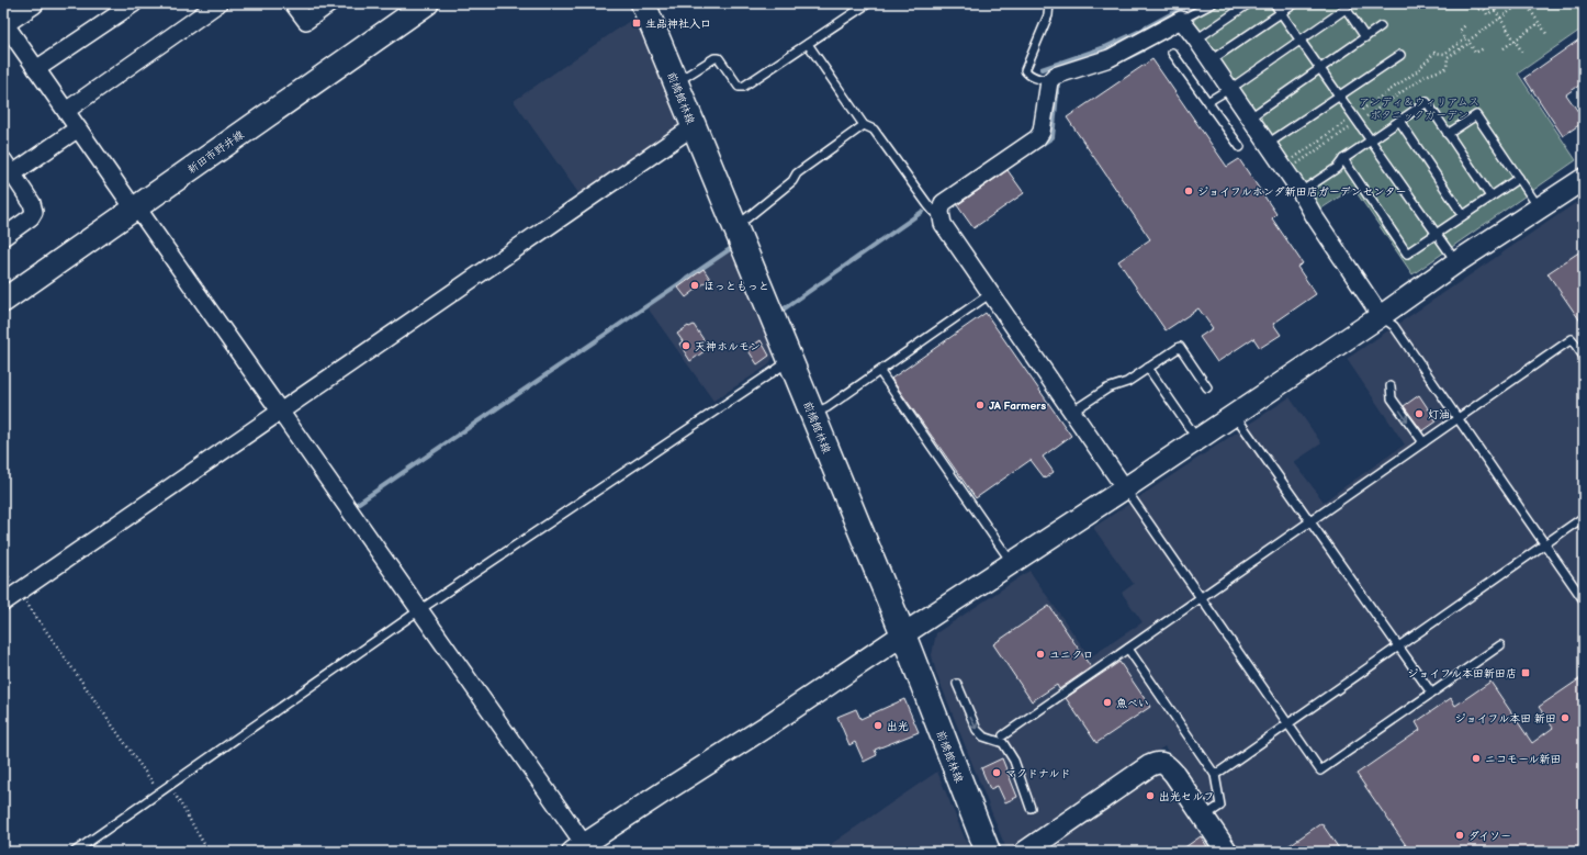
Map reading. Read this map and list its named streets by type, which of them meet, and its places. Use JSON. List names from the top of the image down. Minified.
{"streets":{"main road":["前橋館林線","新田市野井線"]},"parks":["アンディ＆ウィリアムス ボタニックガーデン"],"places":{"transit":["生品神社入口","ジョイフル本田新田店"],"other":["ジョイフルホンダ新田店ガーデンセンター","ほっともっと","天神ホルモン","JA Farmers","灯油","ユニクロ","魚べい","ジョイフル本田 新田","出光","ニコモール新田","マクドナルド","出光セルフ","ダイソー"]}}
